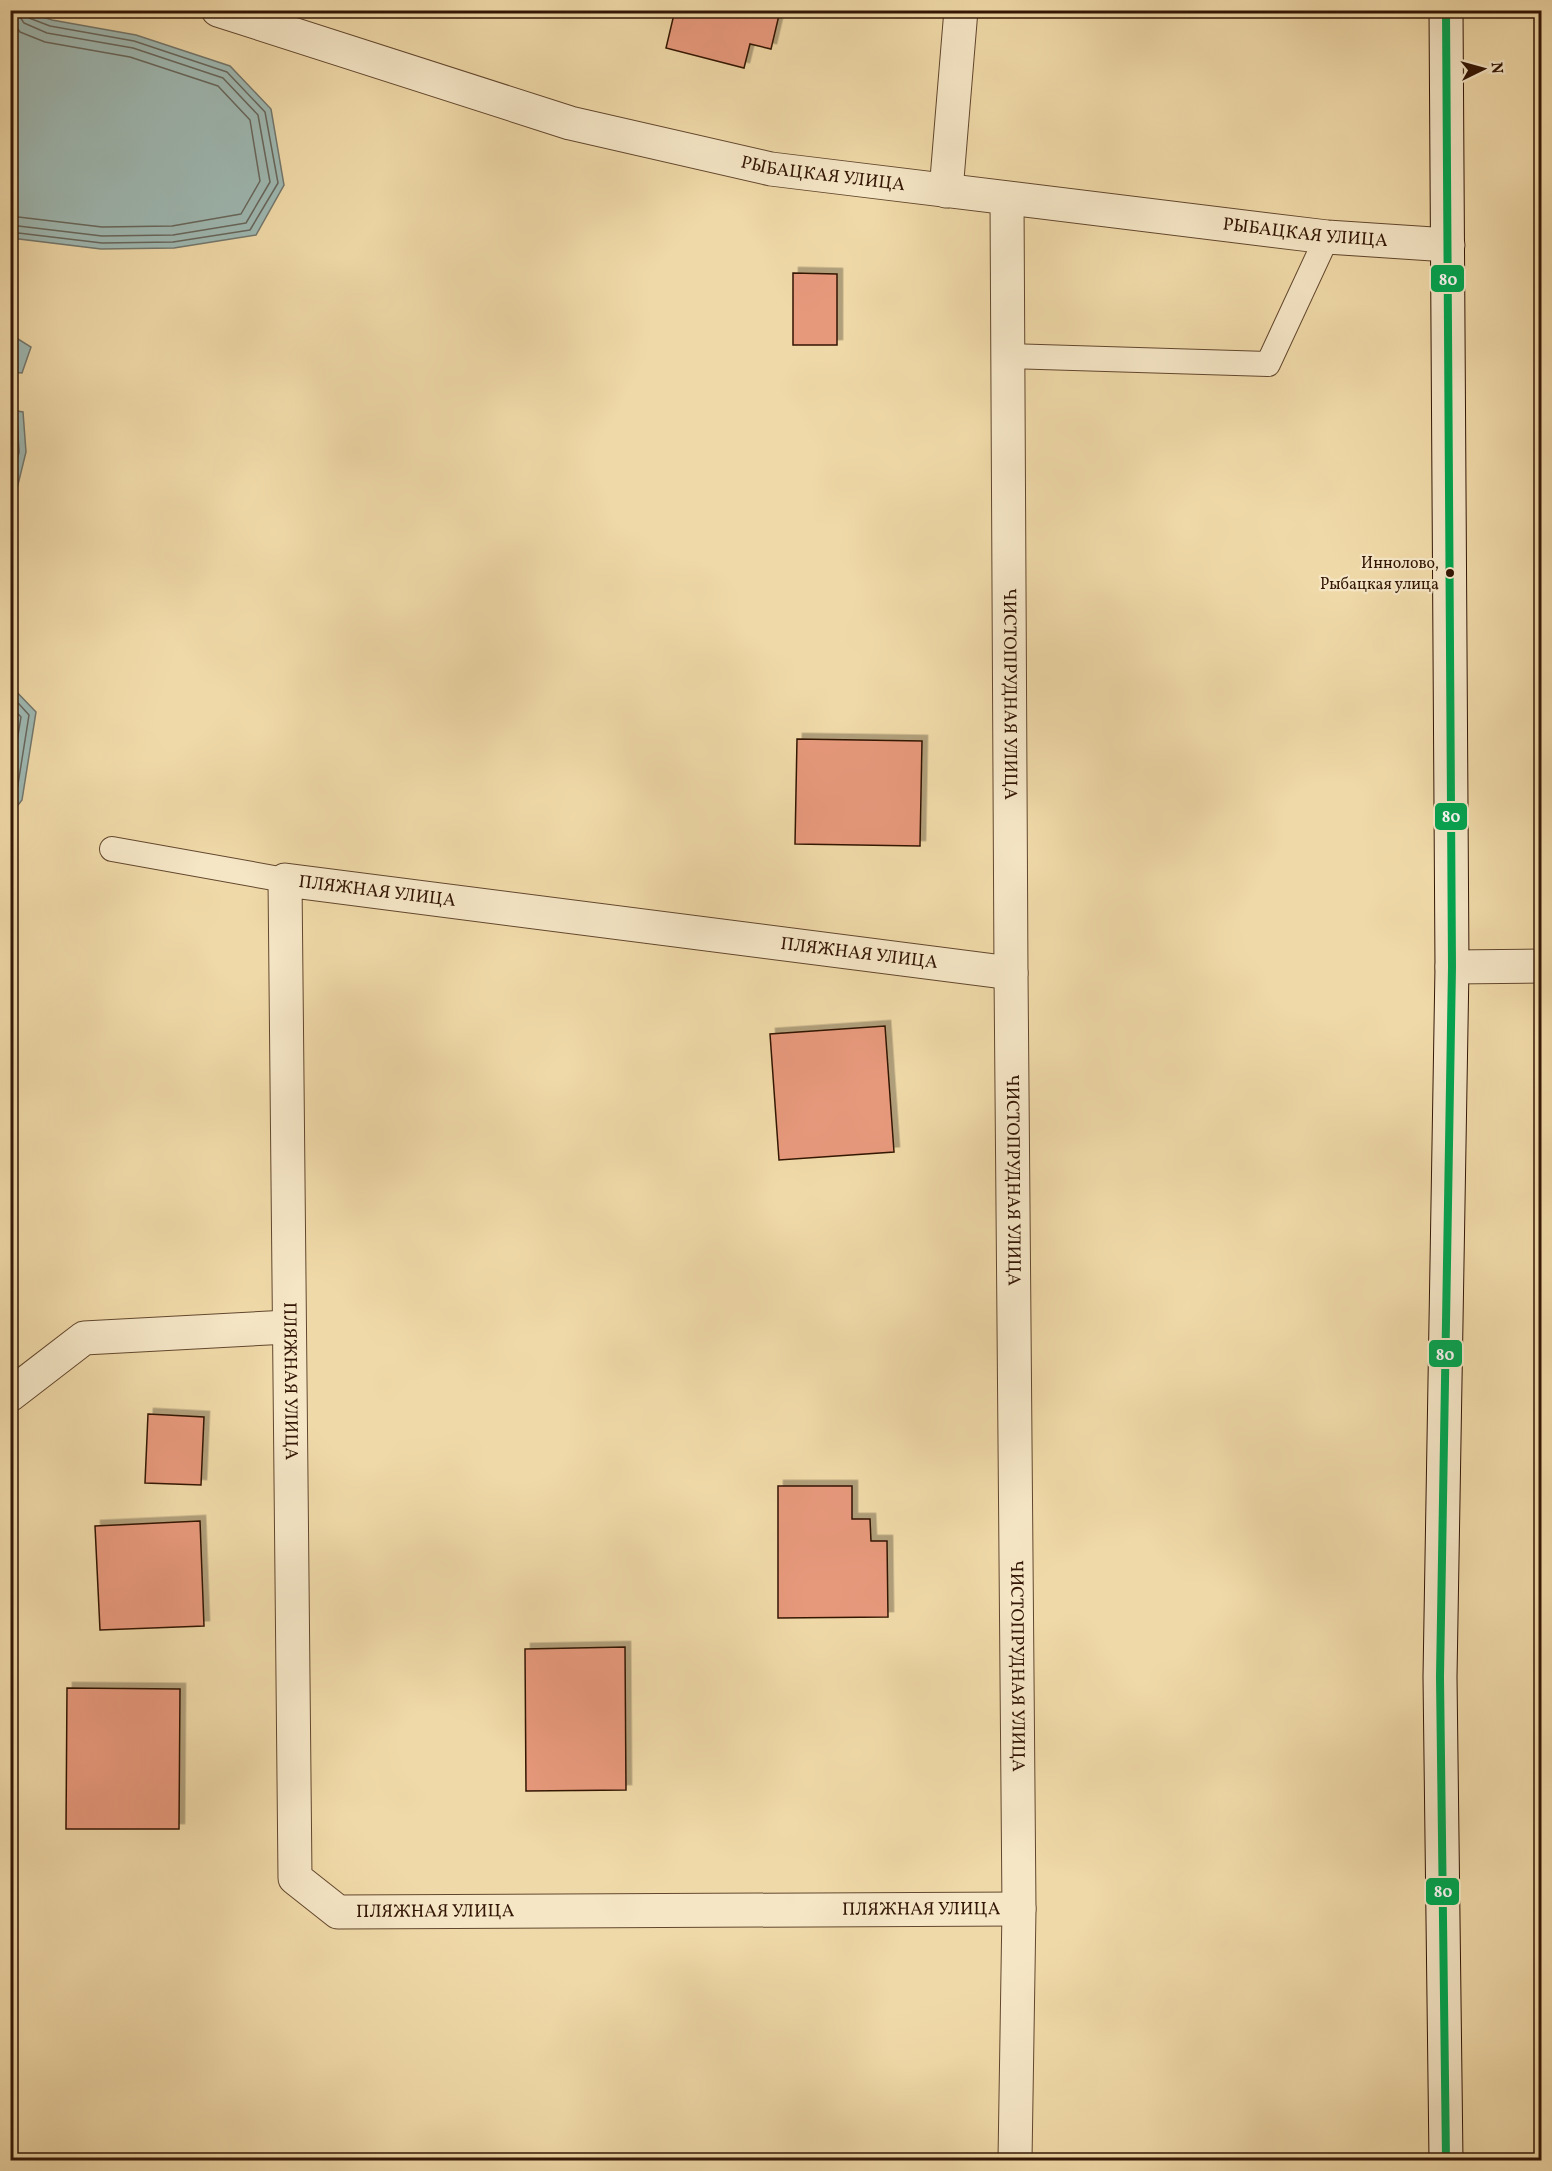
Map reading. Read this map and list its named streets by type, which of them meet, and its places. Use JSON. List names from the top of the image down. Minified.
{"streets":{"street":["РЫБАЦКАЯ УЛИЦА","ЧИСТОПРУДНАЯ УЛИЦА","ПЛЯЖНАЯ УЛИЦА"]},"crossings":[["РЫБАЦКАЯ УЛИЦА","ЧИСТОПРУДНАЯ УЛИЦА"],["ЧИСТОПРУДНАЯ УЛИЦА","ПЛЯЖНАЯ УЛИЦА"]],"places":["Иннолово, Рыбацкая улица"],"lines":["transit line 80"],"north":"right"}
